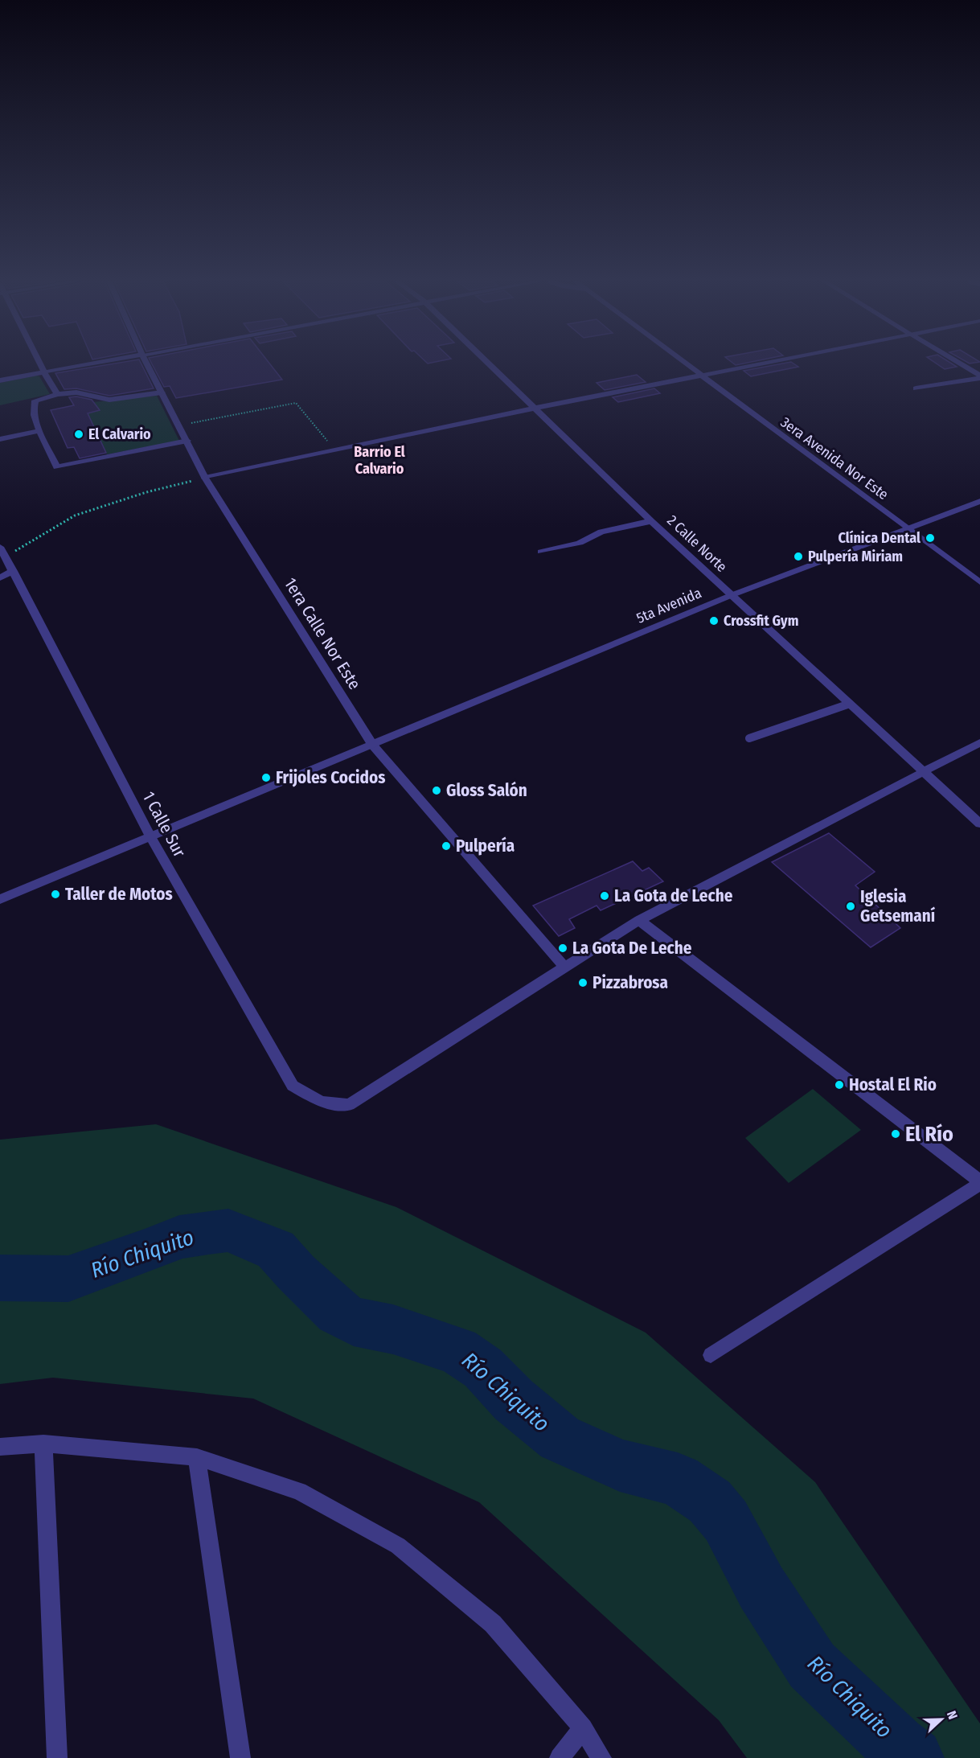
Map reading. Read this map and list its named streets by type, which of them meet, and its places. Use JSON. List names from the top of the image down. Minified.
{"streets":{"street":["3era Avenida Nor Este","2 Calle Norte","5ta Avenida","1era Calle Nor Este","1 Calle Sur"]},"crossings":[["3era Avenida Nor Este","5ta Avenida"],["2 Calle Norte","5ta Avenida"],["5ta Avenida","1era Calle Nor Este"],["5ta Avenida","1 Calle Sur"],["1era Calle Nor Este","1 Calle Sur"]],"districts":["Barrio El Calvario"],"water":["Río Chiquito"],"places":["El Calvario","Clínica Dental","Pulpería Miriam","Crossfit Gym","Frijoles Cocidos","Gloss Salón","Pulpería","Taller de Motos","La Gota de Leche","Iglesia Getsemaní","La Gota De Leche","Pizzabrosa","Hostal El Rio","El Río"],"north":"right"}
